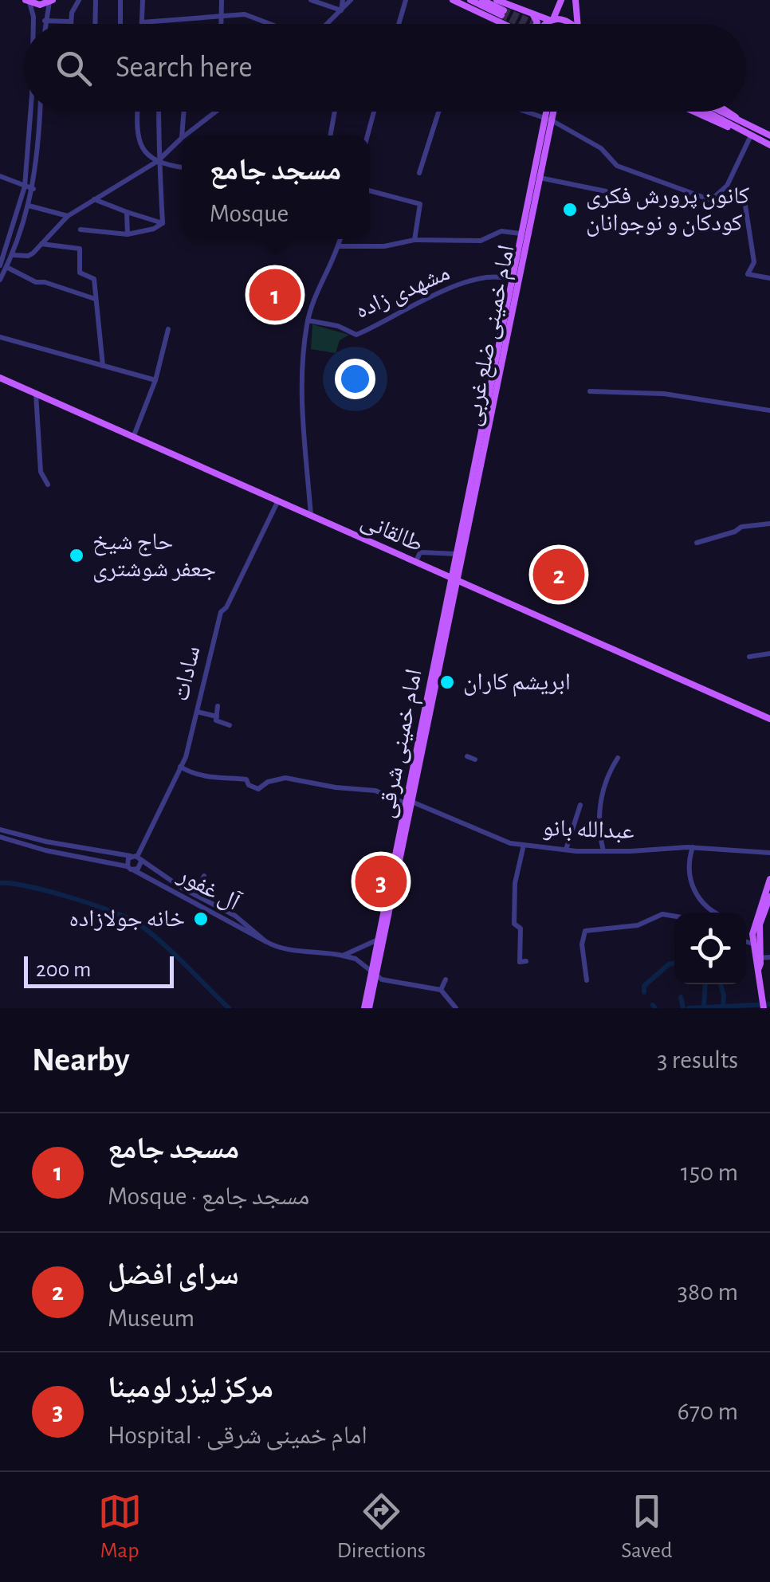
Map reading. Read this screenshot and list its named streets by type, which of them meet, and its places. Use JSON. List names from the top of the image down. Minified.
{"streets":{"main road":["امام خمینی ضلع غربی","طالقانی","امام خمینی شرقی"],"street":["مشهدی زاده","سادات","عبدالله بانو","آل غفور"]},"crossings":[["مشهدی زاده","امام خمینی ضلع غربی"],["امام خمینی ضلع غربی","طالقانی"],["امام خمینی ضلع غربی","امام خمینی شرقی"],["طالقانی","سادات"],["طالقانی","امام خمینی شرقی"],["سادات","آل غفور"],["امام خمینی شرقی","عبدالله بانو"],["امام خمینی شرقی","آل غفور"]],"places":["کانون پرورش فکری کودکان و نوجوانان","حاج شیخ جعفر شوشتری","ابریشم کاران","خانه جولازاده"],"scale_bar":"200 m","page":{"search":"Search here","popup":["مسجد جامع","Mosque"],"pins":["1","2","3"],"scale":"200 m","heading":["Nearby","3 results"],"list":[{"mark":"1","name":"مسجد جامع","note":"Mosque · مسجد جامع","value":"150 m"},{"mark":"2","name":"سرای افضل","note":"Museum","value":"380 m"},{"mark":"3","name":"مرکز لیزر لومینا","note":"Hospital · امام خمینی شرقی","value":"670 m"}],"nav":["Map","Directions","Saved"]}}
